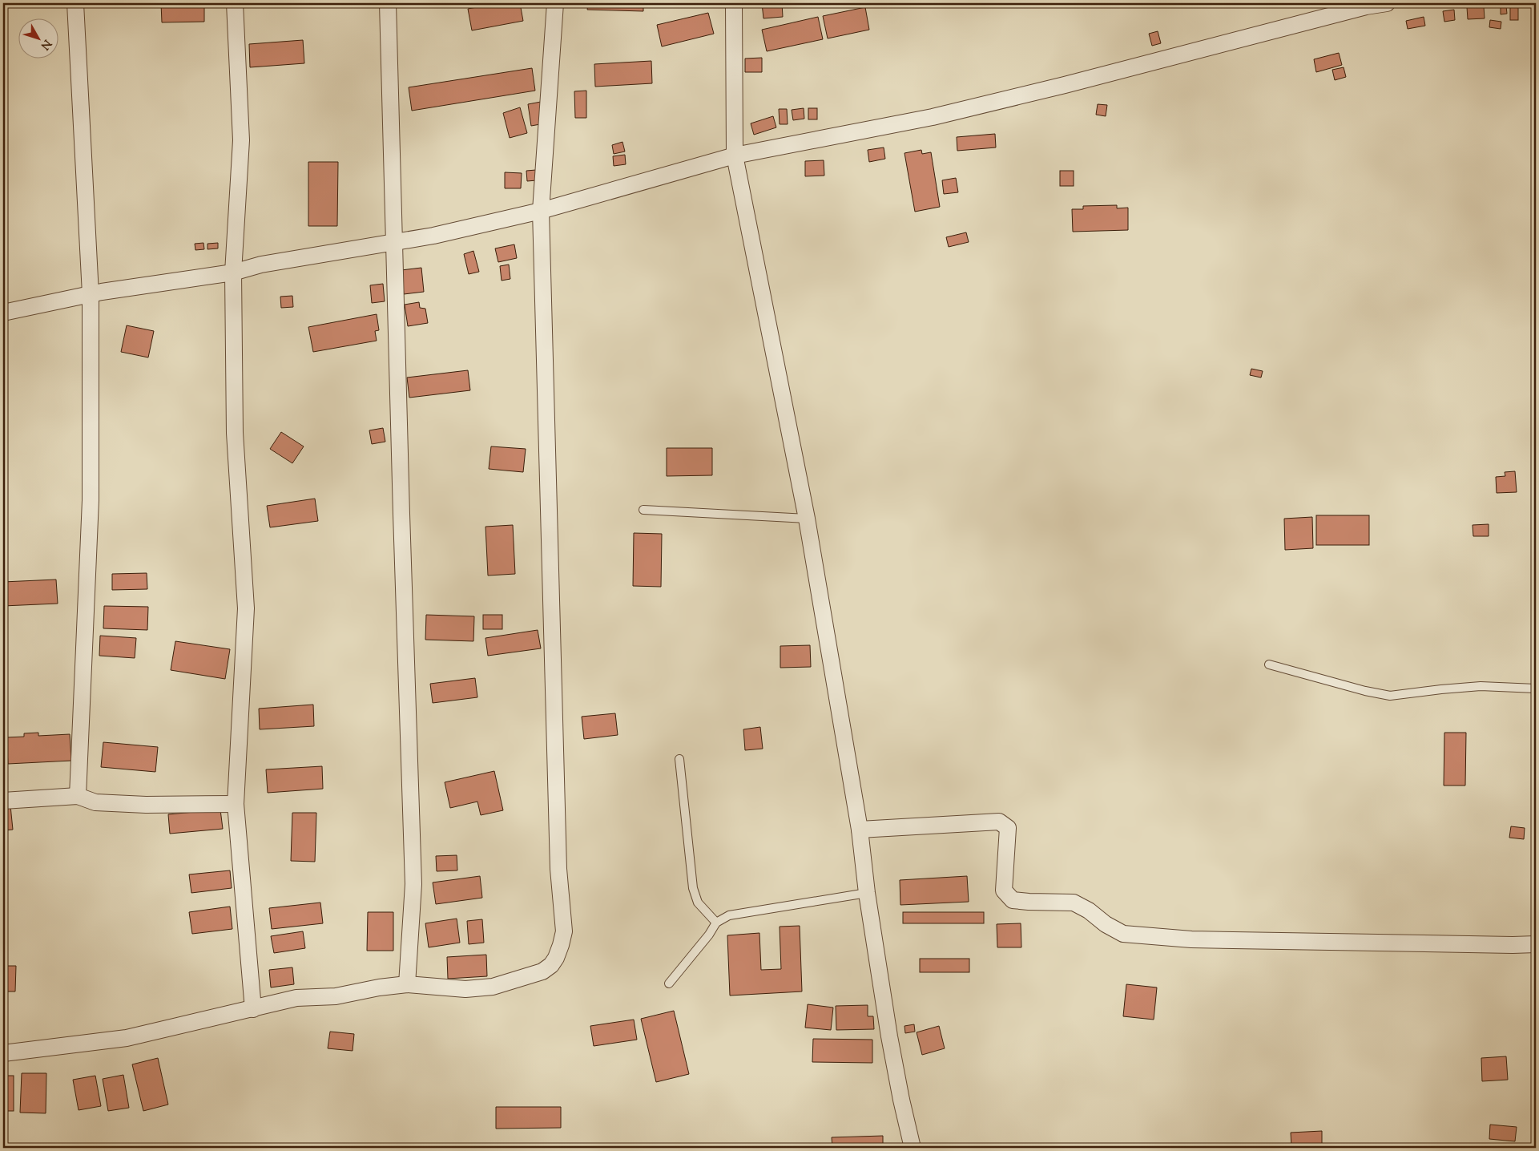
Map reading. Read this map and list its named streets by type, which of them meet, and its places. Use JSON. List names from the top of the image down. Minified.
{"north":"bottom right"}
